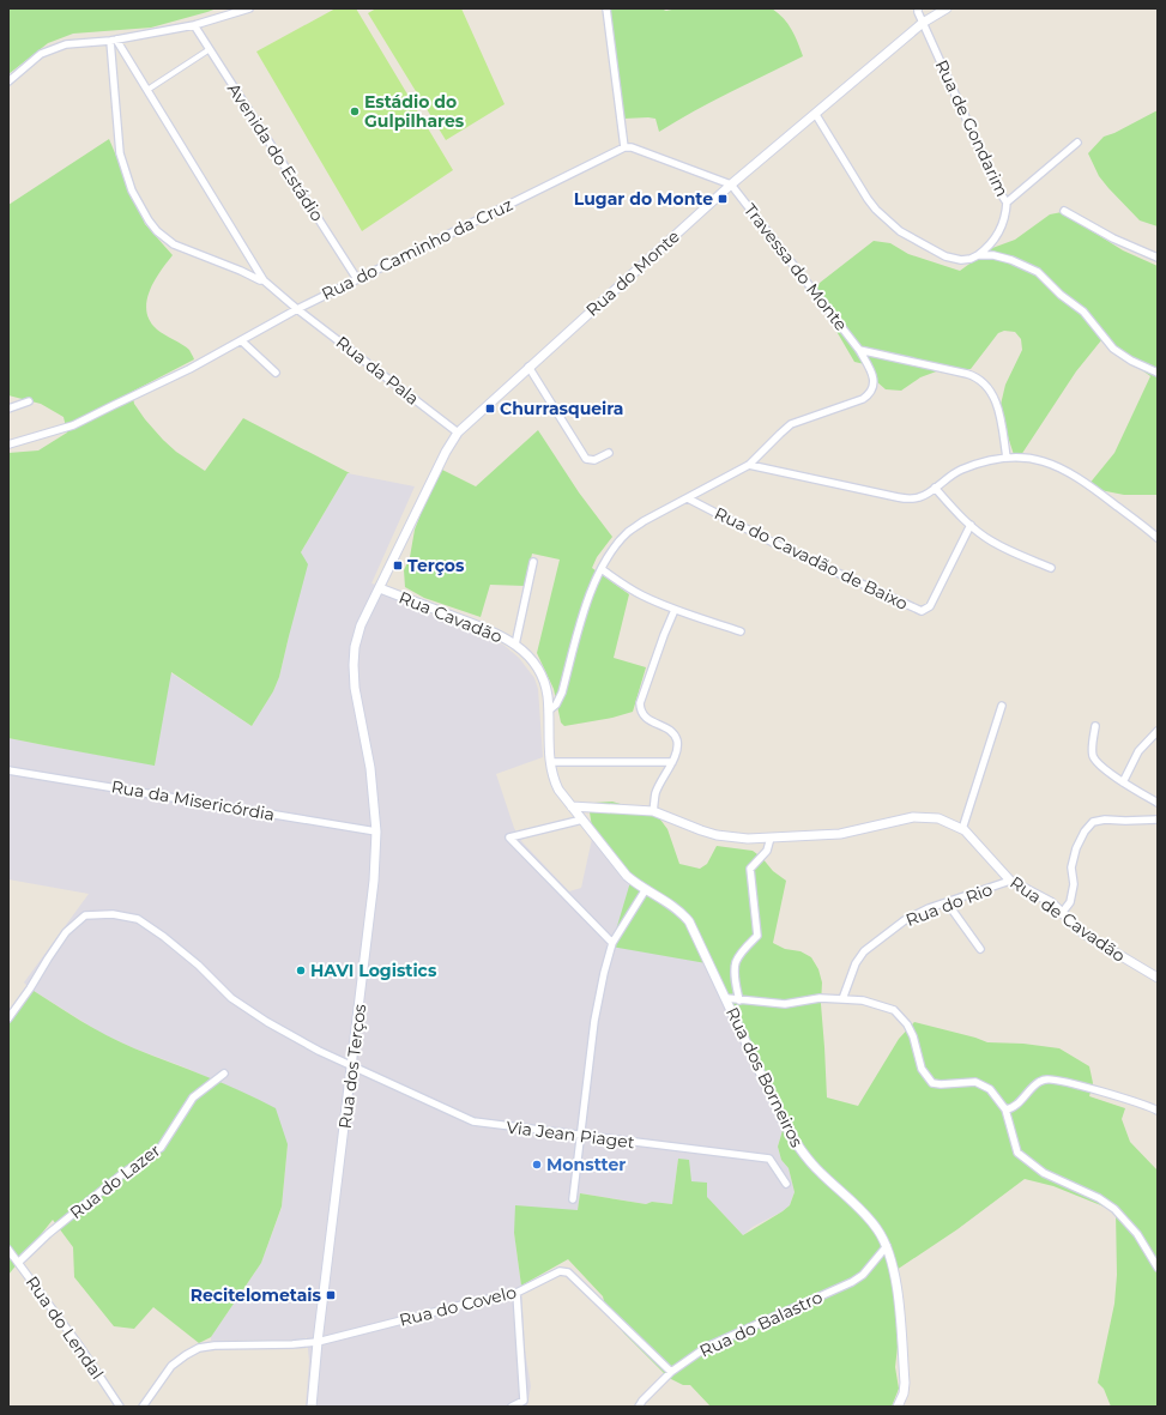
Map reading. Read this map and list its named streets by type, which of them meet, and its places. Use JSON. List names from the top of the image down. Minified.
{"streets":{"street":["Rua de Gondarim","Avenida do Estádio","Rua do Caminho da Cruz","Travessa do Monte","Rua do Monte","Rua da Pala","Rua do Cavadão de Baixo","Rua Cavadão","Rua da Misericórdia","Rua do Rio","Rua de Cavadão","Rua dos Terços","Rua dos Borneiros","Via Jean Piaget","Rua do Lazer","Rua do Covelo","Rua do Balastro","Rua do Lendal"]},"crossings":[["Rua de Gondarim","Rua do Monte"],["Avenida do Estádio","Rua do Caminho da Cruz"],["Rua do Caminho da Cruz","Rua da Pala"],["Travessa do Monte","Rua do Monte"],["Travessa do Monte","Rua do Cavadão de Baixo"],["Travessa do Monte","Rua Cavadão"],["Rua do Monte","Rua da Pala"],["Rua do Monte","Rua Cavadão"],["Rua do Monte","Rua dos Terços"],["Rua Cavadão","Rua de Cavadão"],["Rua Cavadão","Rua dos Terços"],["Rua Cavadão","Rua dos Borneiros"],["Rua da Misericórdia","Rua dos Terços"],["Rua do Rio","Rua de Cavadão"],["Rua dos Terços","Via Jean Piaget"],["Rua dos Terços","Rua do Covelo"],["Rua dos Borneiros","Rua do Balastro"],["Rua do Lazer","Rua do Lendal"],["Rua do Covelo","Rua do Balastro"]],"places":{"other":["Estádio do Gulpilhares","HAVI Logistics","Monstter"],"transit":["Lugar do Monte","Churrasqueira","Terços","Recitelometais"]}}
